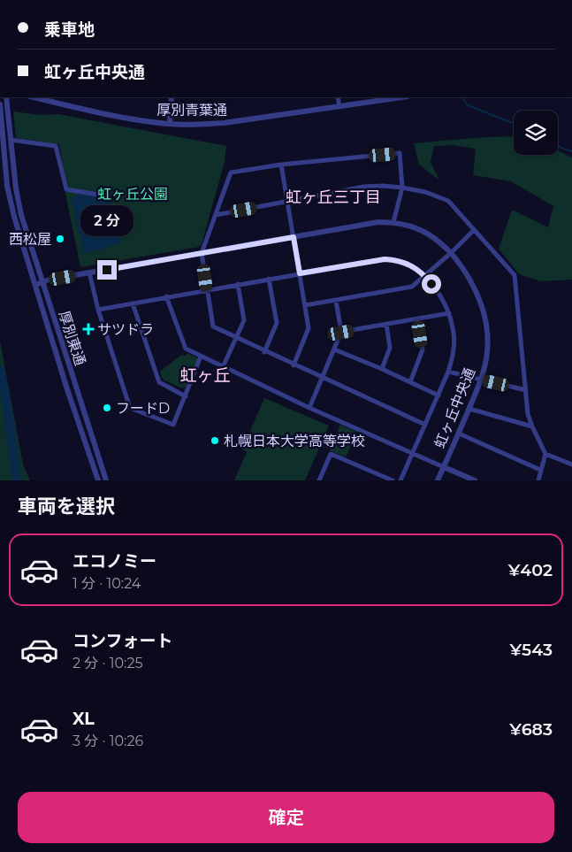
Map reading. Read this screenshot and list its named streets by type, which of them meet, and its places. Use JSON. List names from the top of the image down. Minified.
{"streets":{"street":["厚別青葉通","厚別東通","虹ヶ丘中央通"]},"crossings":[["厚別東通","虹ヶ丘中央通"]],"districts":["虹ヶ丘三丁目","虹ヶ丘"],"parks":["虹ヶ丘公園"],"places":{"other":["西松屋","フードD","札幌日本大学高等学校"],"health":["サツドラ"]},"page":{"banner":["乗車地","虹ヶ丘中央通"],"bubble":"2 分","heading":"車両を選択","list":[{"name":"エコノミー","note":"1 分 · 10:24","value":"¥402"},{"name":"コンフォート","note":"2 分 · 10:25","value":"¥543"},{"name":"XL","note":"3 分 · 10:26","value":"¥683"}],"buttons":"確定"}}
